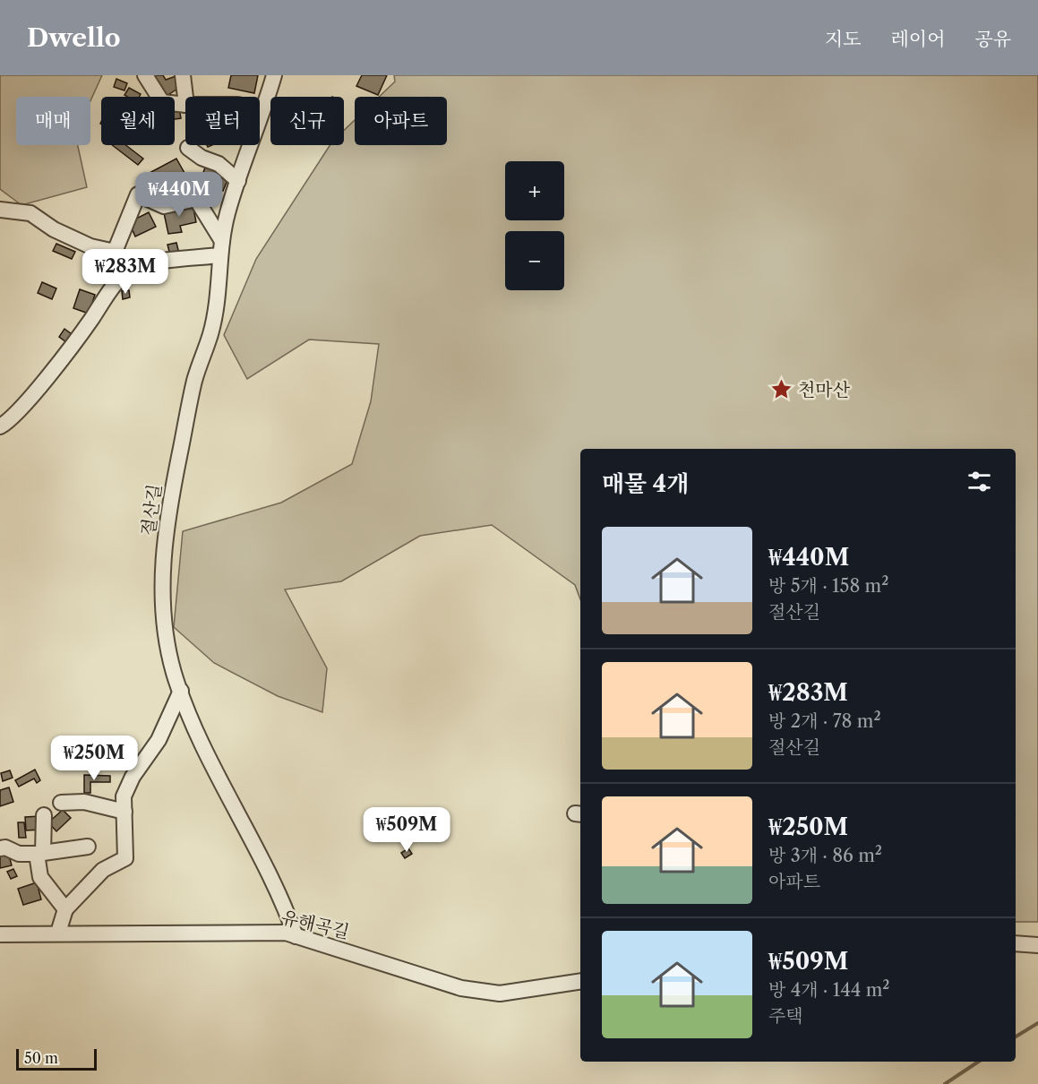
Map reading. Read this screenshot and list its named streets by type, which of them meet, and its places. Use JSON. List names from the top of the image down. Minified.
{"streets":{"street":["절산길","유해곡길"]},"crossings":[["절산길","유해곡길"]],"places":{"place":["천마산"]},"scale_bar":"50 m","page":{"header":"Dwello","nav":["지도","레이어","공유"],"chip":["매매","월세","필터","신규","아파트"],"map_buttons":["+","−"],"price":["₩440M","₩283M","₩250M","₩509M"],"heading":"매물 4개","list":[{"name":"₩440M","note":"방 5개 · 158 m² · 절산길"},{"name":"₩283M","note":"방 2개 · 78 m² · 절산길"},{"name":"₩250M","note":"방 3개 · 86 m² · 아파트"},{"name":"₩509M","note":"방 4개 · 144 m² · 주택"}],"scale":"50 m"}}
